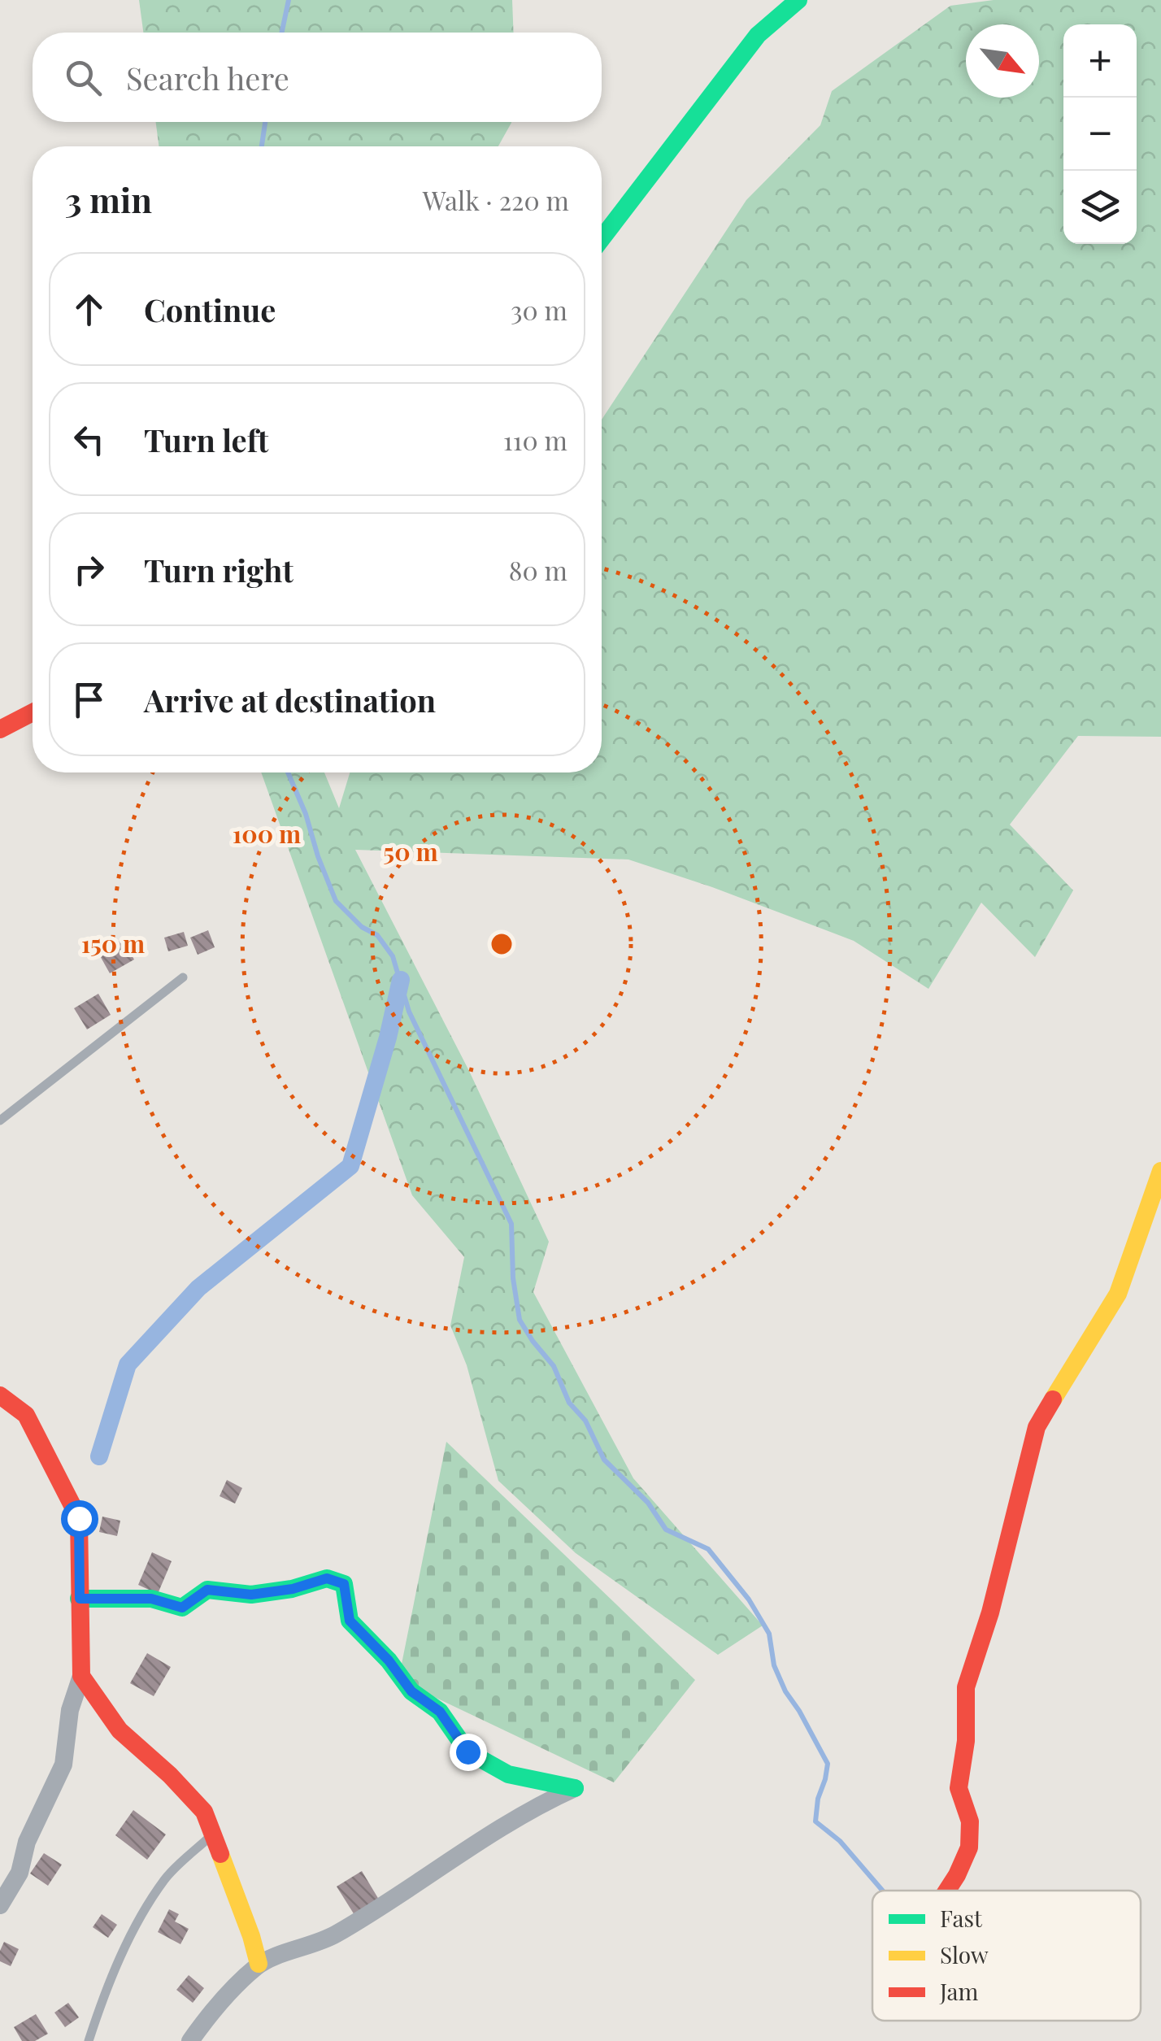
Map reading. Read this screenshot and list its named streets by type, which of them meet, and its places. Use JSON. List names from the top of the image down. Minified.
{"legend":["Fast","Slow","Jam"],"north":"bottom right","page":{"map_buttons":["+","−"],"search":"Search here","heading":["3 min","Walk · 220 m"],"list":[["Continue","30 m"],["Turn left","110 m"],["Turn right","80 m"],"Arrive at destination"]},"rings":["100 m","50 m","150 m"]}
